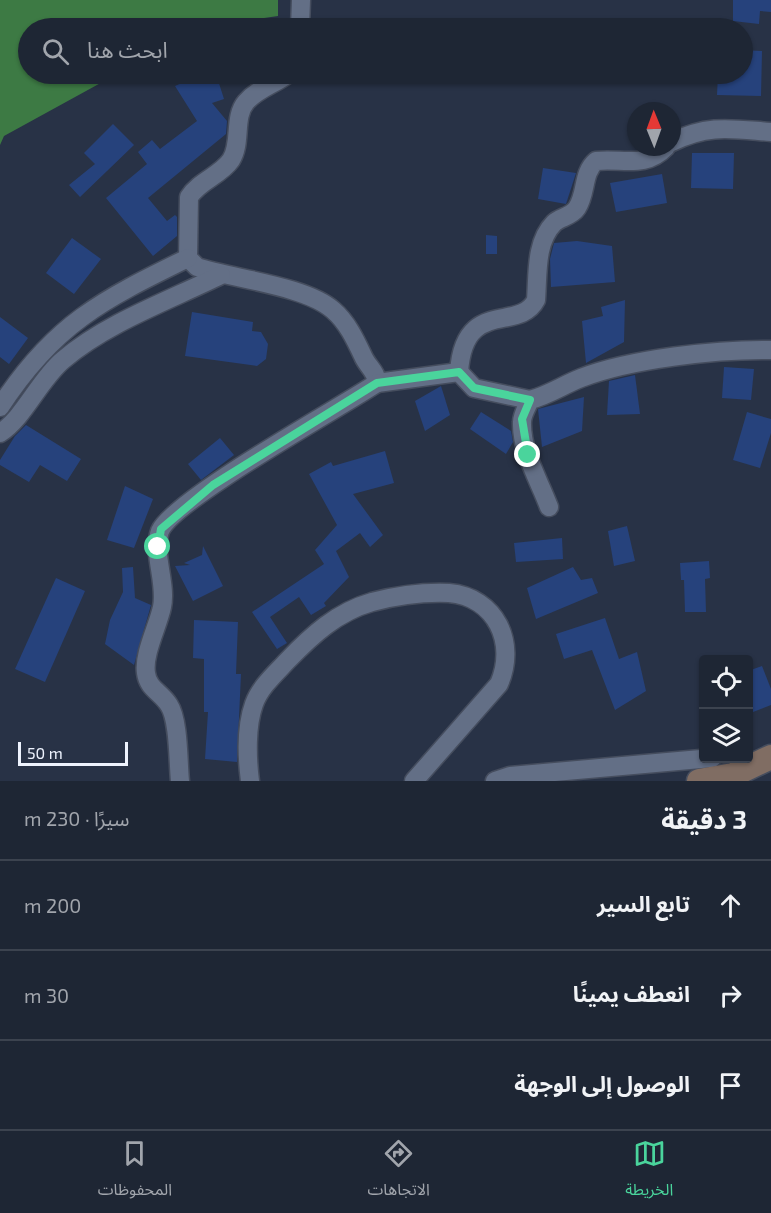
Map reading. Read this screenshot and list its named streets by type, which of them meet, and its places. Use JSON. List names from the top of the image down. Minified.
{"scale_bar":"50 m","north":"top","page":{"search":"ابحث هنا","scale":"50 m","heading":["3 دقيقة","سيرًا · 230 m"],"list":[["تابع السير","200 m"],["انعطف يمينًا","30 m"],"الوصول إلى الوجهة"],"nav":["الخريطة","الاتجاهات","المحفوظات"]}}
